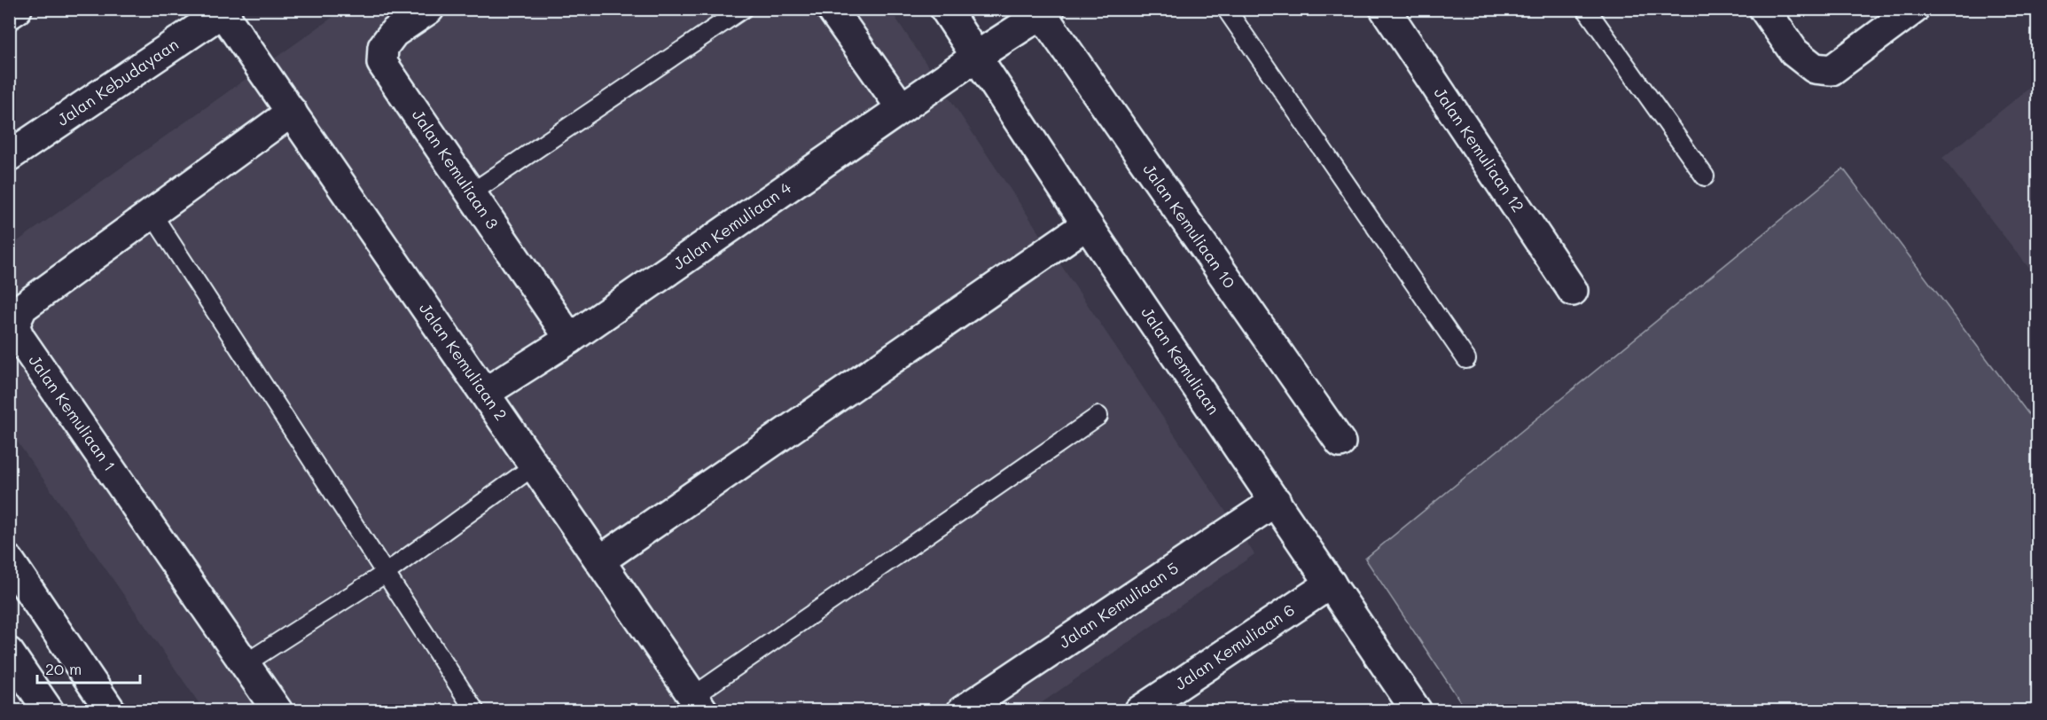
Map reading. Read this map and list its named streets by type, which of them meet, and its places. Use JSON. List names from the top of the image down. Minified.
{"streets":{"street":["Jalan Kebudayaan","Jalan Kemuliaan 12","Jalan Kemuliaan 3","Jalan Kemuliaan 4","Jalan Kemuliaan 10","Jalan Kemuliaan","Jalan Kemuliaan 2","Jalan Kemuliaan 1","Jalan Kemuliaan 5","Jalan Kemuliaan 6"]},"crossings":[["Jalan Kebudayaan","Jalan Kemuliaan 2"],["Jalan Kemuliaan 3","Jalan Kemuliaan 4"],["Jalan Kemuliaan 4","Jalan Kemuliaan 10"],["Jalan Kemuliaan 4","Jalan Kemuliaan"],["Jalan Kemuliaan 4","Jalan Kemuliaan 2"],["Jalan Kemuliaan","Jalan Kemuliaan 5"],["Jalan Kemuliaan","Jalan Kemuliaan 6"],["Jalan Kemuliaan 2","Jalan Kemuliaan 1"]],"scale_bar":"20 m"}
